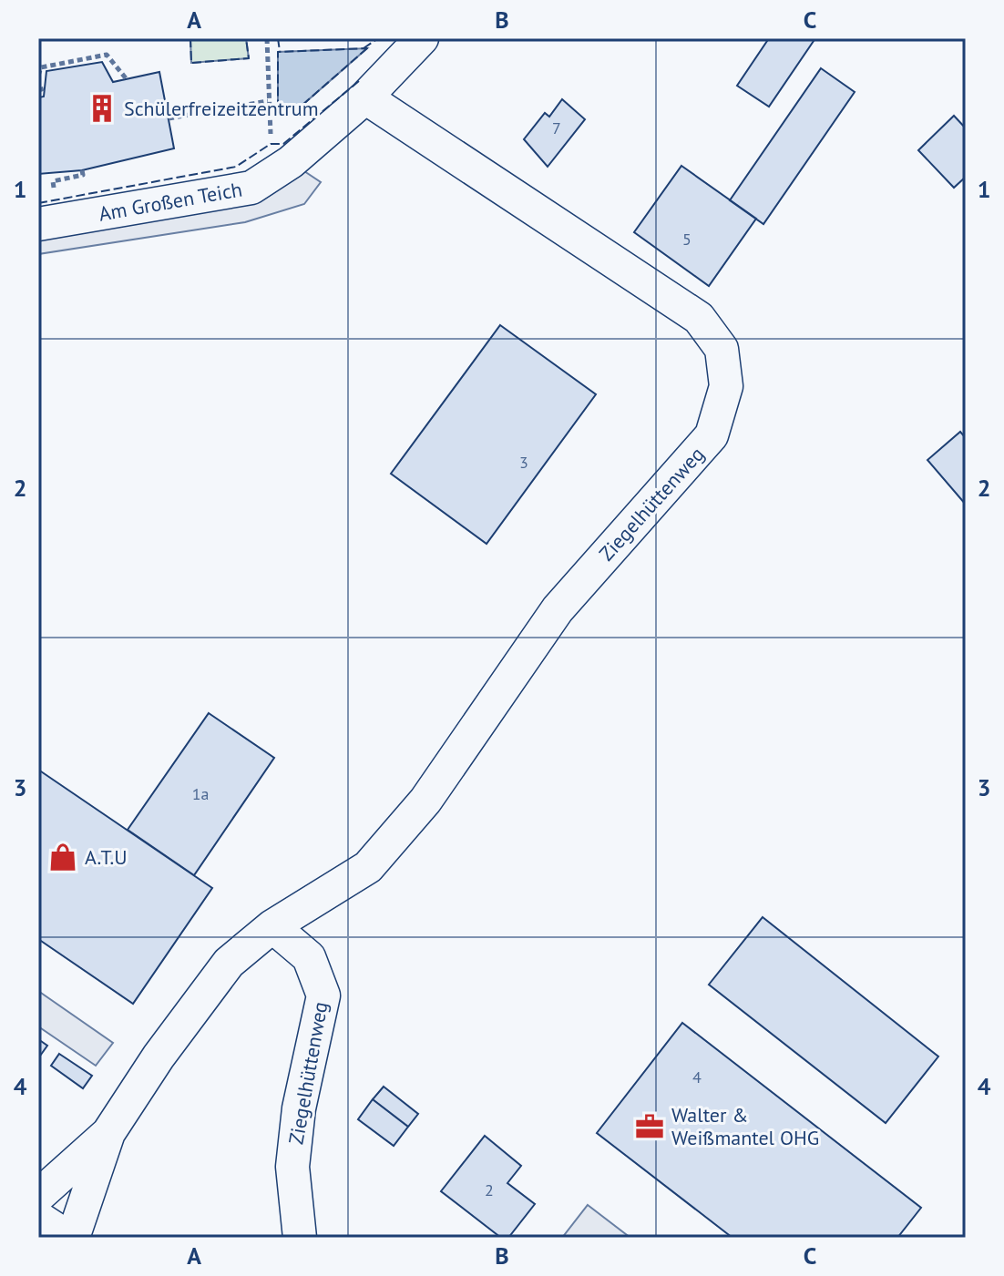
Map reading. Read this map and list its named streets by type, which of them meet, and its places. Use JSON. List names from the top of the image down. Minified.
{"streets":{"street":["Am Großen Teich","Ziegelhüttenweg"]},"crossings":[["Am Großen Teich","Ziegelhüttenweg"]],"places":{"building":["Schülerfreizeitzentrum"],"shop":["A.T.U"],"office":["Walter & Weißmantel OHG"]},"house_numbers":["7","5","3","1a","4","2"],"grid":{"columns":["A","B","C"],"rows":["1","2","3","4"]}}
